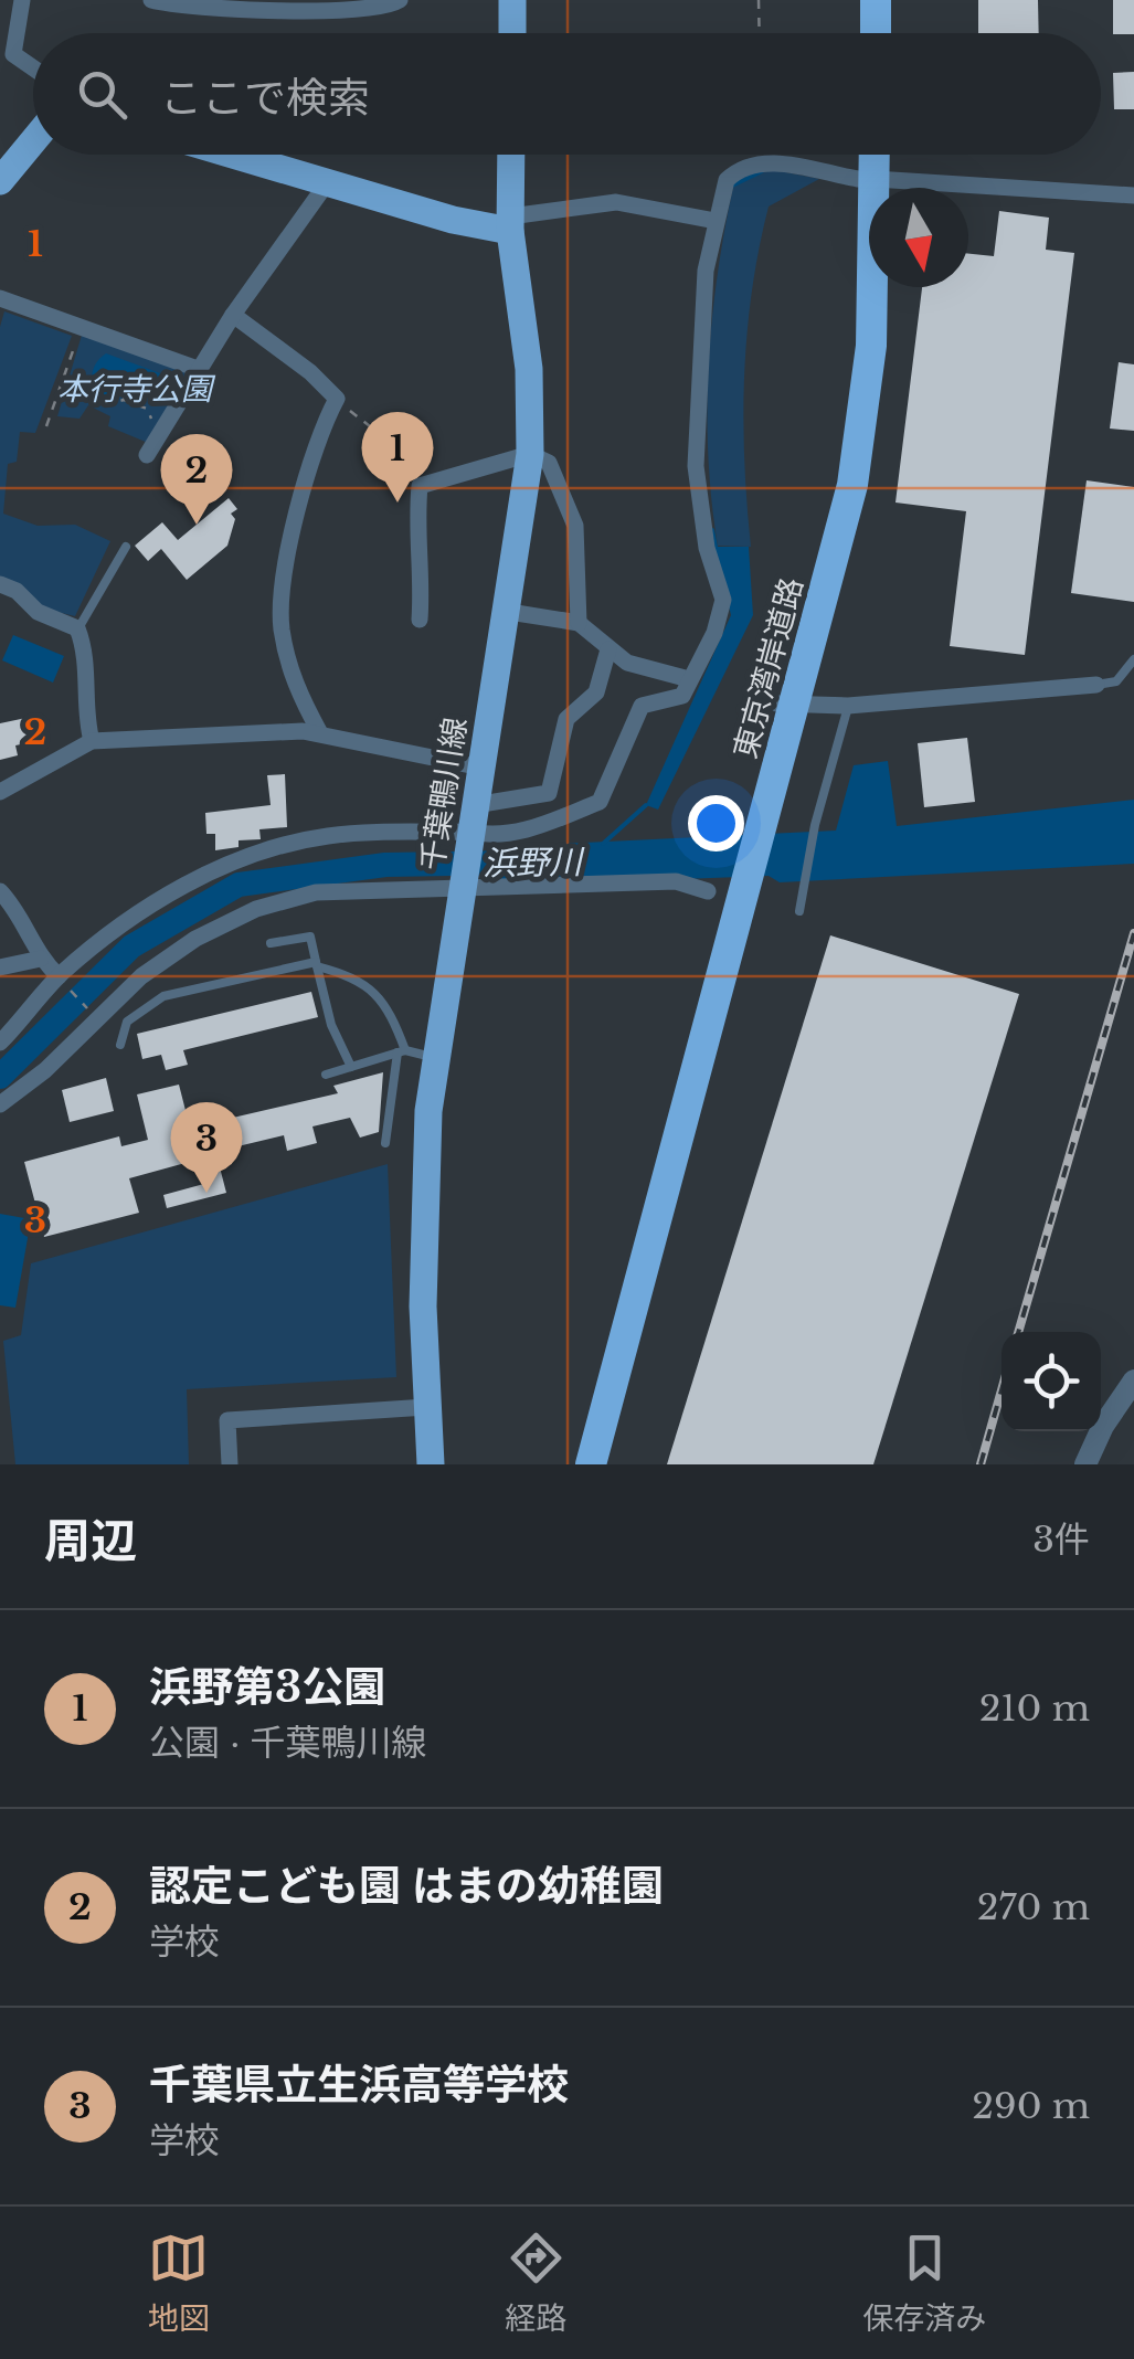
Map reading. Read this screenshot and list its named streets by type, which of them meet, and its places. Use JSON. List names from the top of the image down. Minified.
{"streets":{"highway":["東京湾岸道路"],"main road":["千葉鴨川線"]},"water":["浜野川"],"parks":["本行寺公園"],"north":"bottom","page":{"search":"ここで検索","pins":["1","2","3"],"heading":["周辺","3件"],"list":[{"mark":"1","name":"浜野第3公園","note":"公園 · 千葉鴨川線","value":"210 m"},{"mark":"2","name":"認定こども園 はまの幼稚園","note":"学校","value":"270 m"},{"mark":"3","name":"千葉県立生浜高等学校","note":"学校","value":"290 m"}],"nav":["地図","経路","保存済み"]},"grid":{"rows":["1","2","3"]}}
